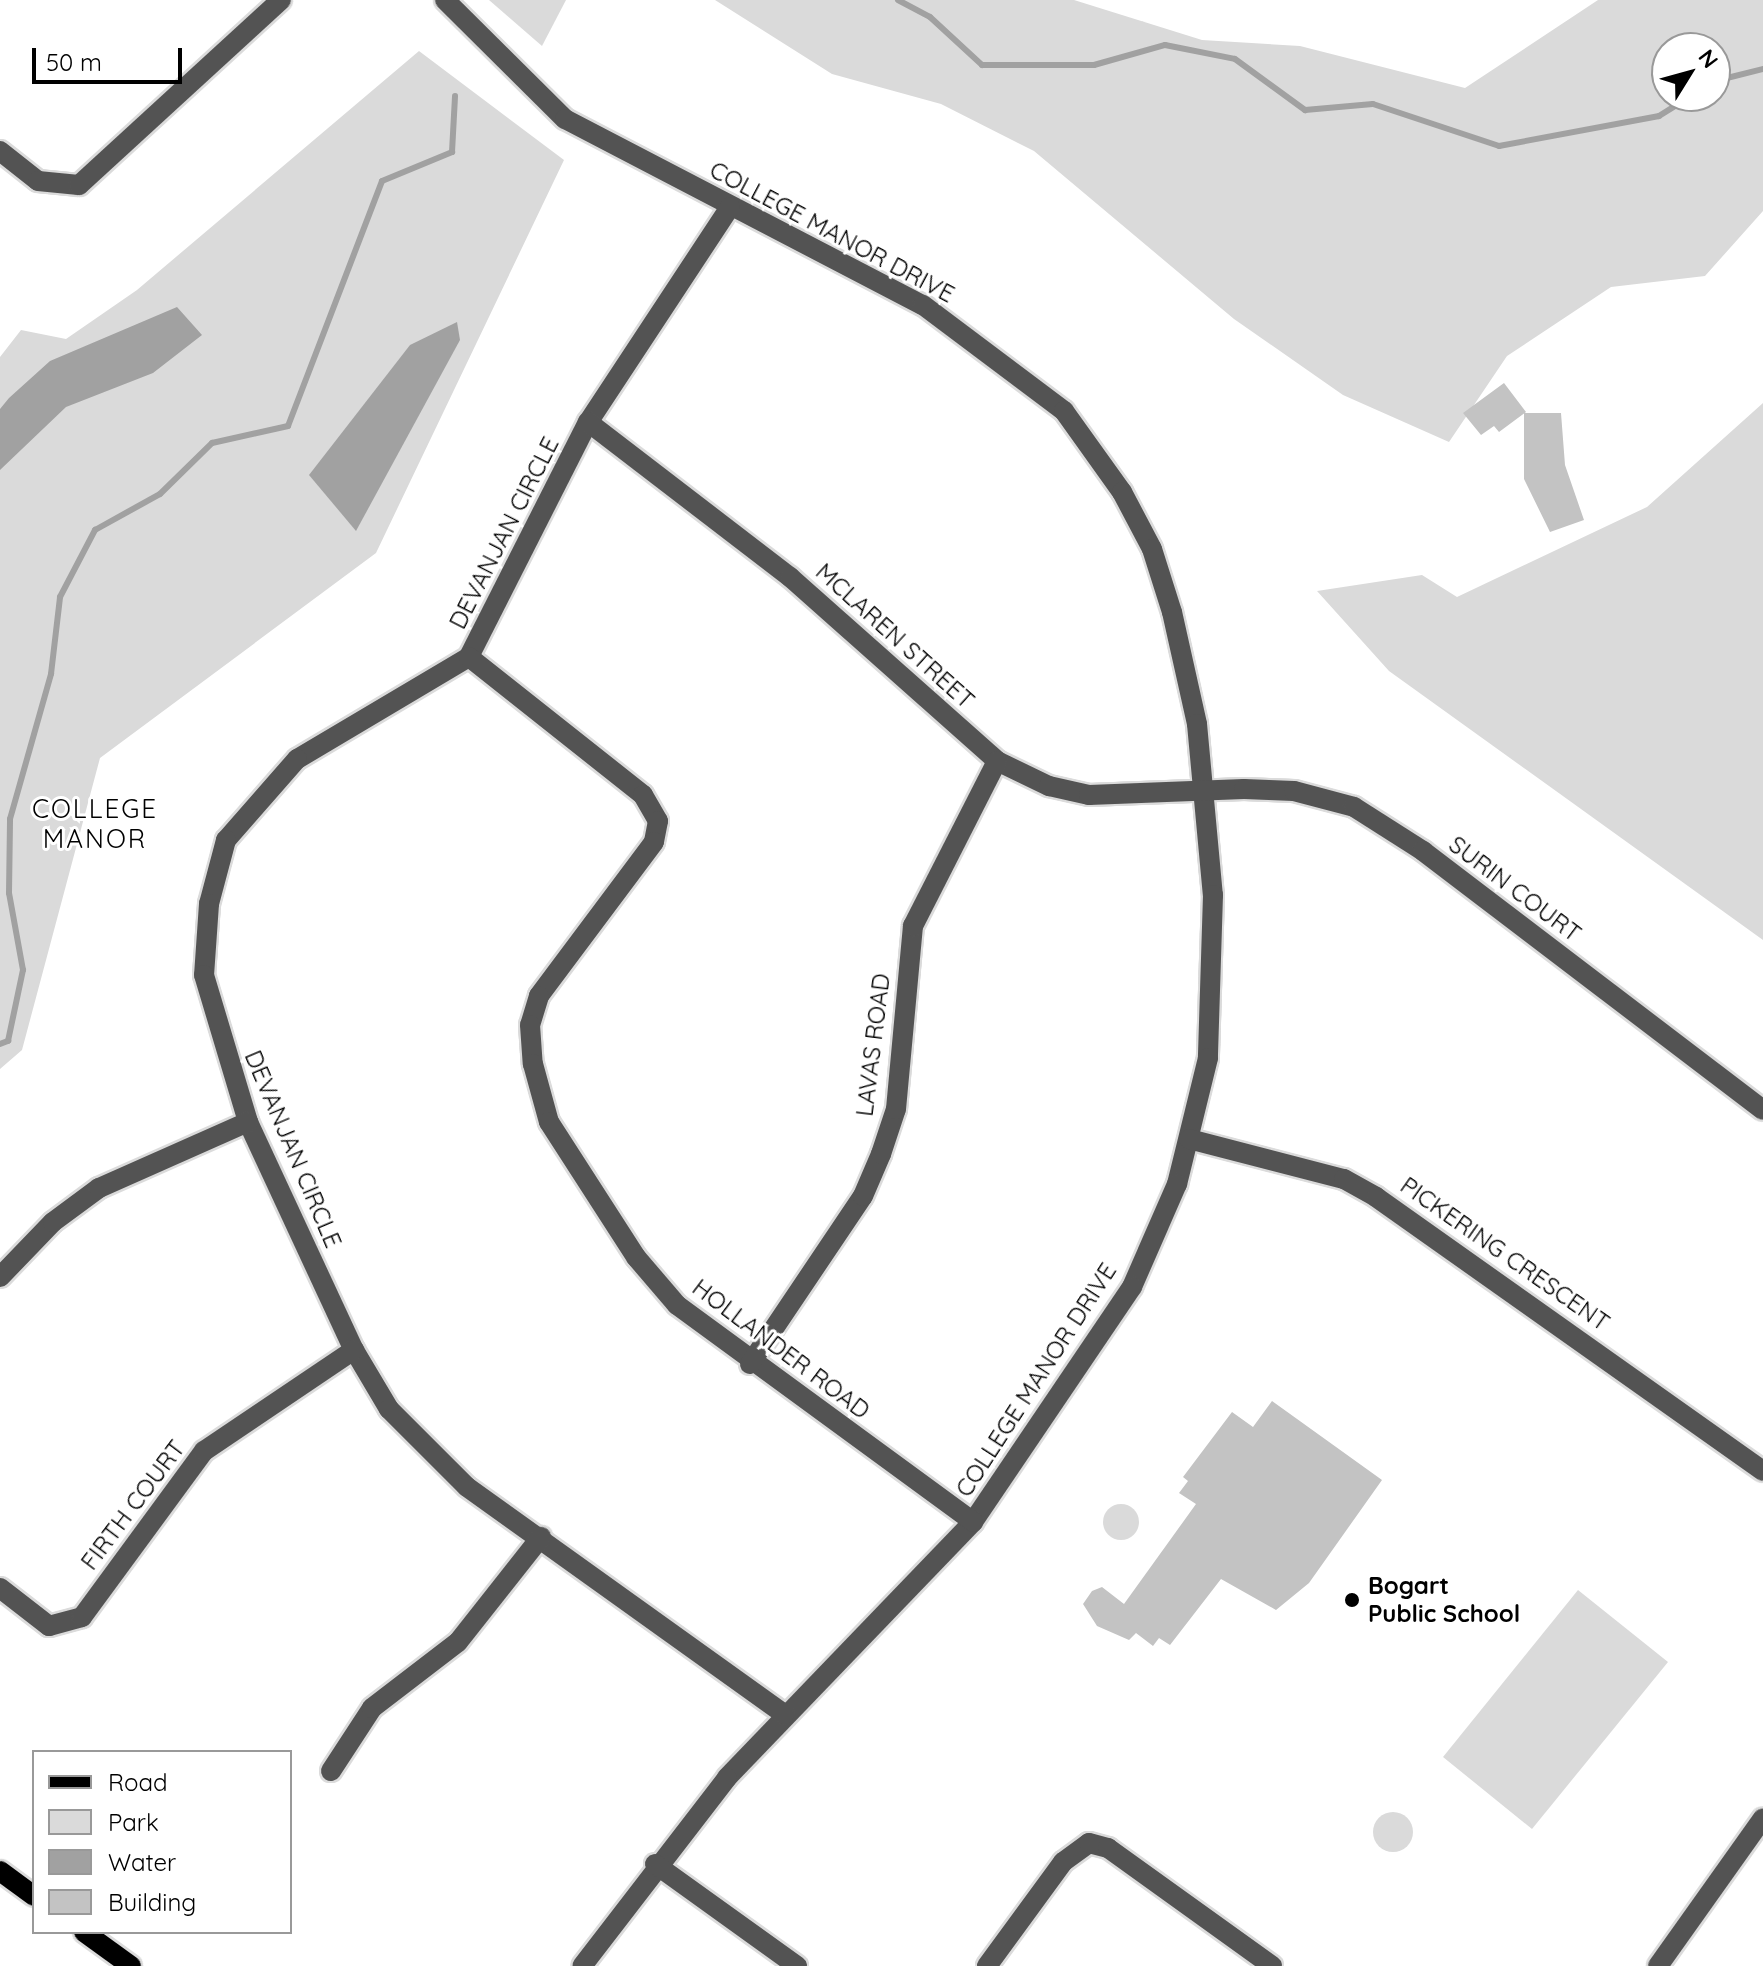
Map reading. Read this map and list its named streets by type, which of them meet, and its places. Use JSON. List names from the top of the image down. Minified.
{"streets":{"street":["COLLEGE MANOR DRIVE","DEVANJAN CIRCLE","MCLAREN STREET","SURIN COURT","LAVAS ROAD","PICKERING CRESCENT","HOLLANDER ROAD","FIRTH COURT"]},"crossings":[["COLLEGE MANOR DRIVE","DEVANJAN CIRCLE"],["COLLEGE MANOR DRIVE","MCLAREN STREET"],["COLLEGE MANOR DRIVE","SURIN COURT"],["COLLEGE MANOR DRIVE","PICKERING CRESCENT"],["COLLEGE MANOR DRIVE","HOLLANDER ROAD"],["DEVANJAN CIRCLE","MCLAREN STREET"],["DEVANJAN CIRCLE","HOLLANDER ROAD"],["DEVANJAN CIRCLE","FIRTH COURT"],["MCLAREN STREET","SURIN COURT"],["MCLAREN STREET","LAVAS ROAD"],["LAVAS ROAD","HOLLANDER ROAD"]],"districts":["COLLEGE MANOR"],"places":["Bogart Public School"],"legend":["Road","Park","Water","Building"],"scale_bar":"50 m","north":"top right"}
